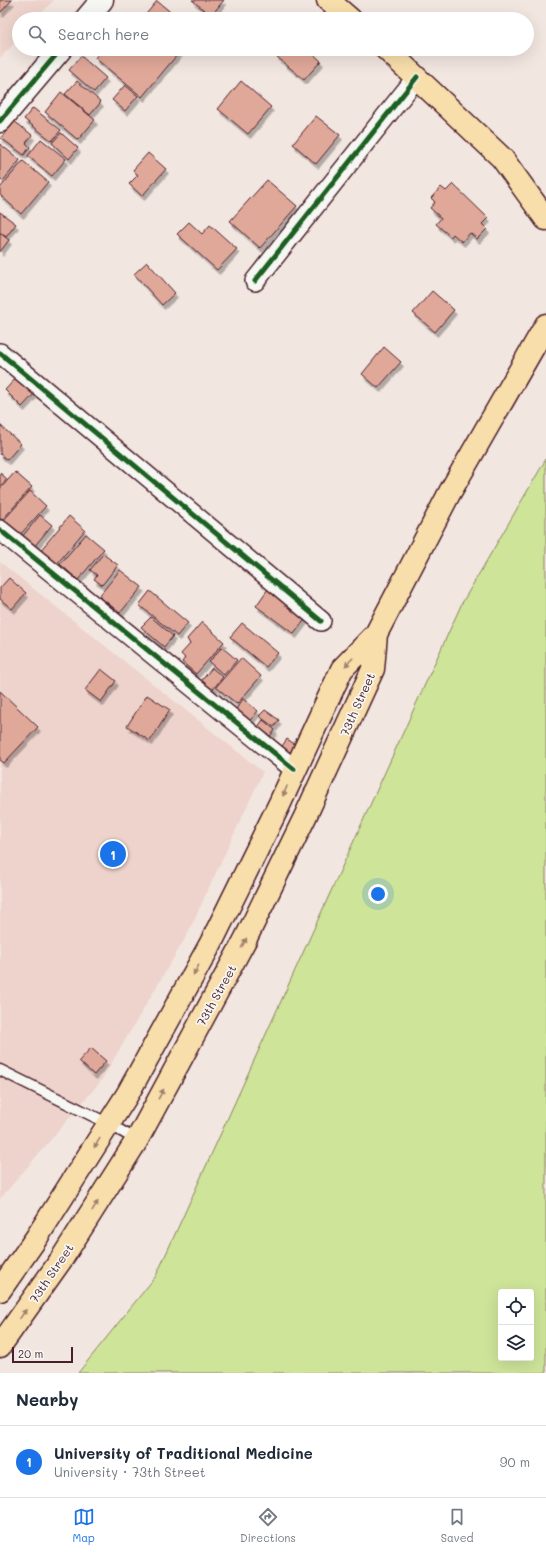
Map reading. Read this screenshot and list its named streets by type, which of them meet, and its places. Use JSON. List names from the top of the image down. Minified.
{"streets":{"main road":["73th Street"]},"scale_bar":"20 m","page":{"search":"Search here","pins":"1","scale":"20 m","heading":"Nearby","list":[{"mark":"1","name":"University of Traditional Medicine","note":"University · 73th Street","value":"90 m"}],"nav":["Map","Directions","Saved"]}}
